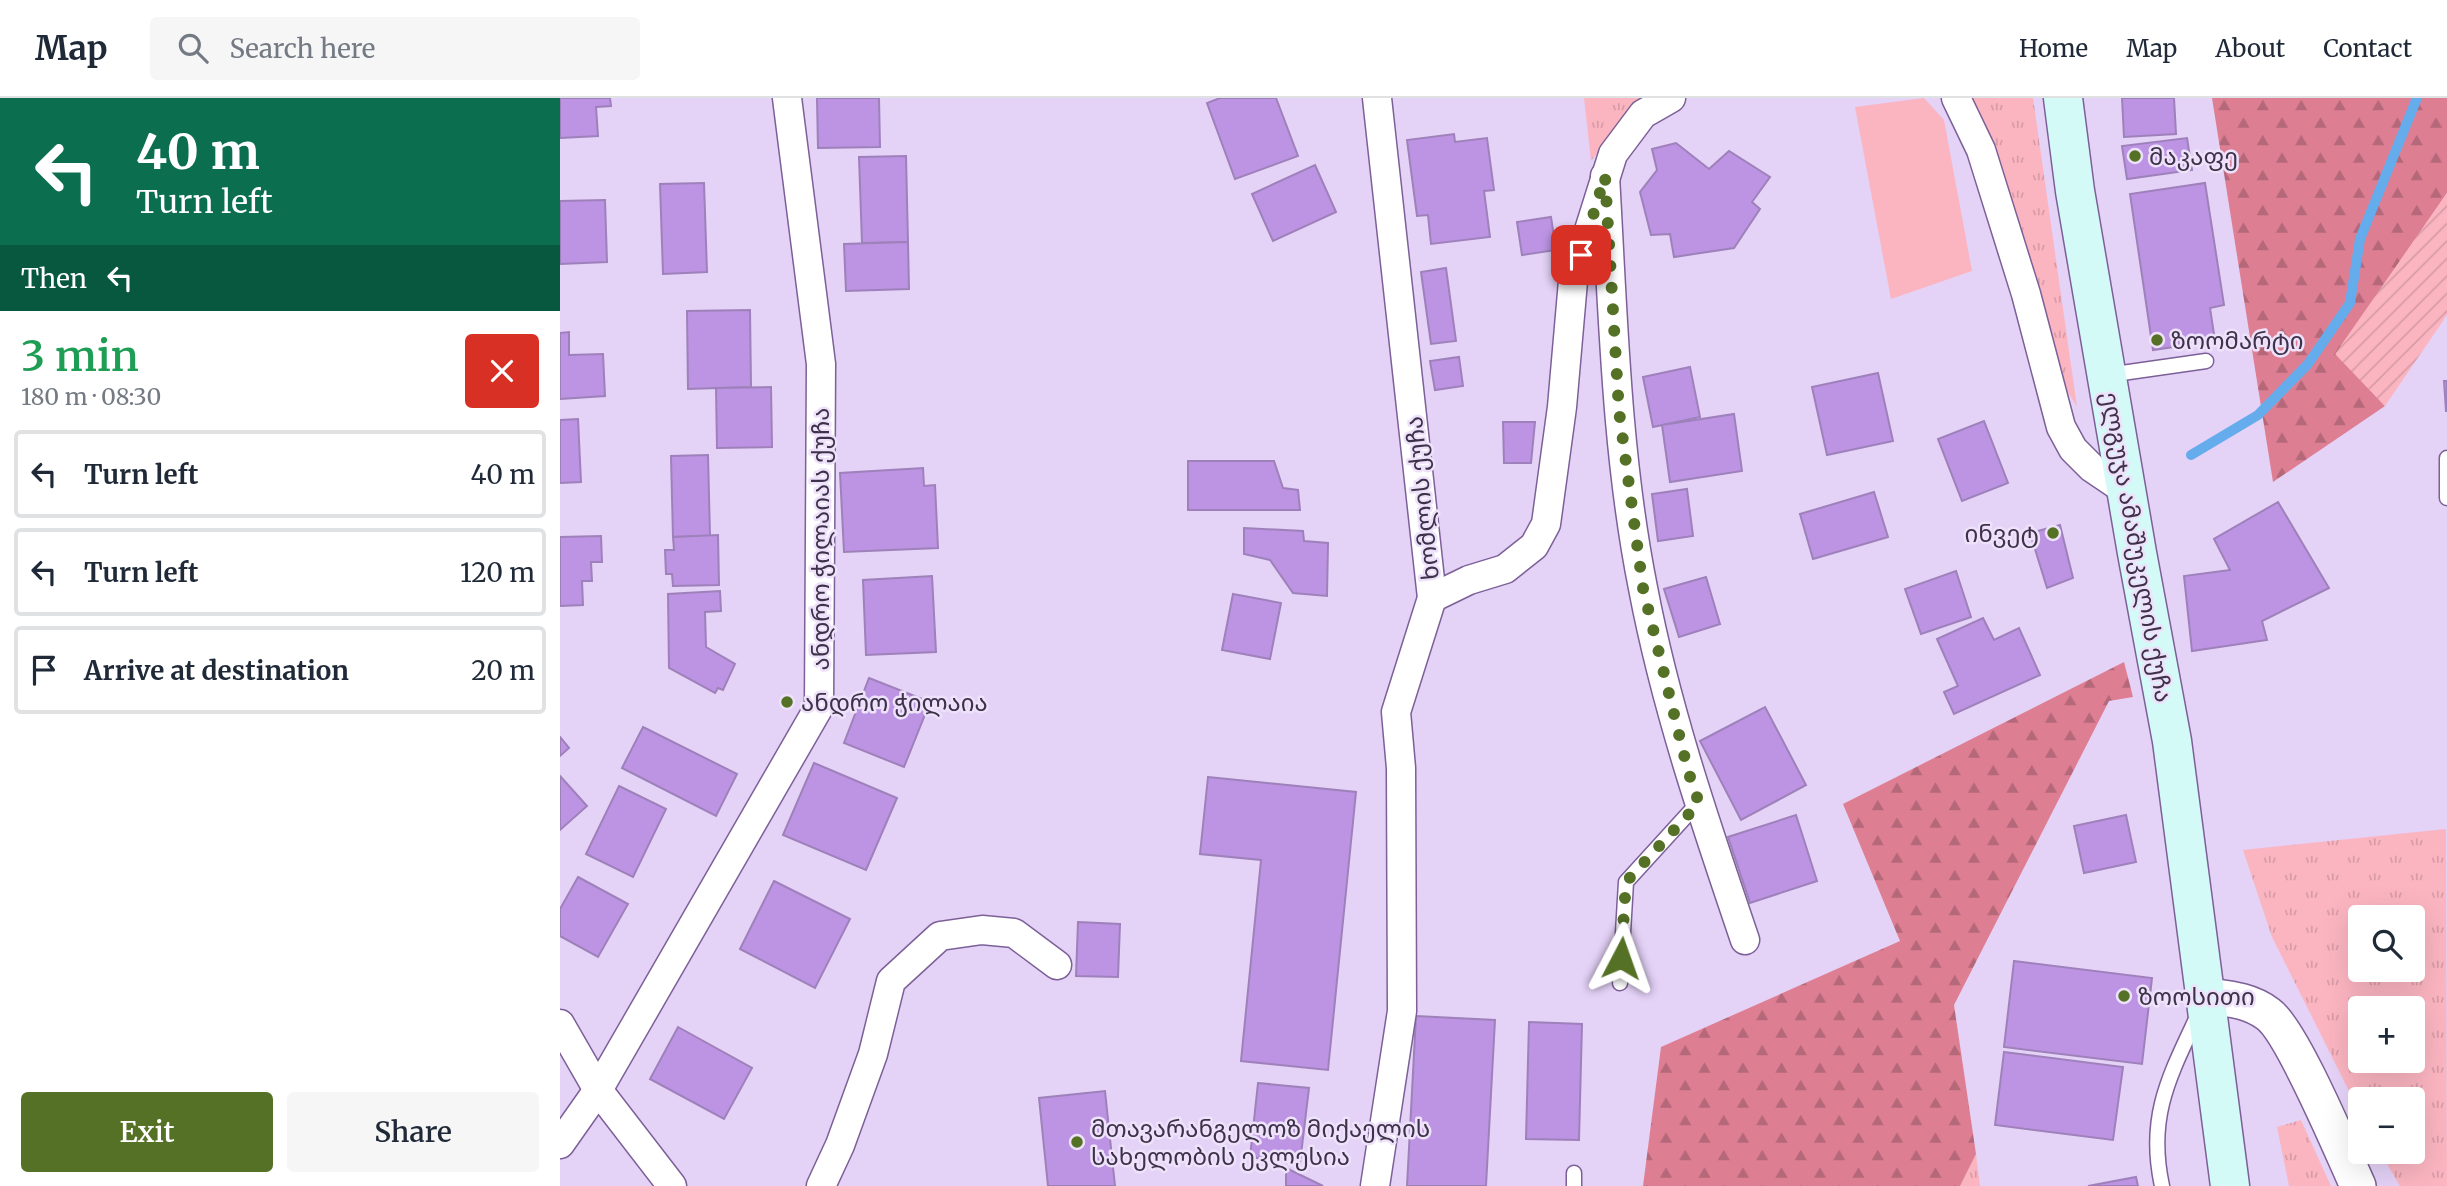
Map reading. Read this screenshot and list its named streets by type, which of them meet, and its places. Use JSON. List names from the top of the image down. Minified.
{"streets":{"main road":["ელგუჯა ამაშუკელის ქუჩა"],"street":["ხომლის ქუჩა","ანდრო ჭილაიას ქუჩა"]},"places":["მაკაფე","ზოომარტი","ინვეტ","ანდრო ჭილაია","ზოოსითი","მთავარანგელოზ მიქაელის სახელობის ეკლესია"],"page":{"header":"Map","search":"Search here","nav":["Home","Map","About","Contact"],"turn":["40 m","Turn left"],"then":"Then","heading":["3 min","180 m · 08:30"],"list":[{"name":"Turn left","value":"40 m"},{"name":"Turn left","value":"120 m"},{"name":"Arrive at destination","value":"20 m"}],"map_buttons":["+","−"],"buttons":["Exit","Share"]}}
